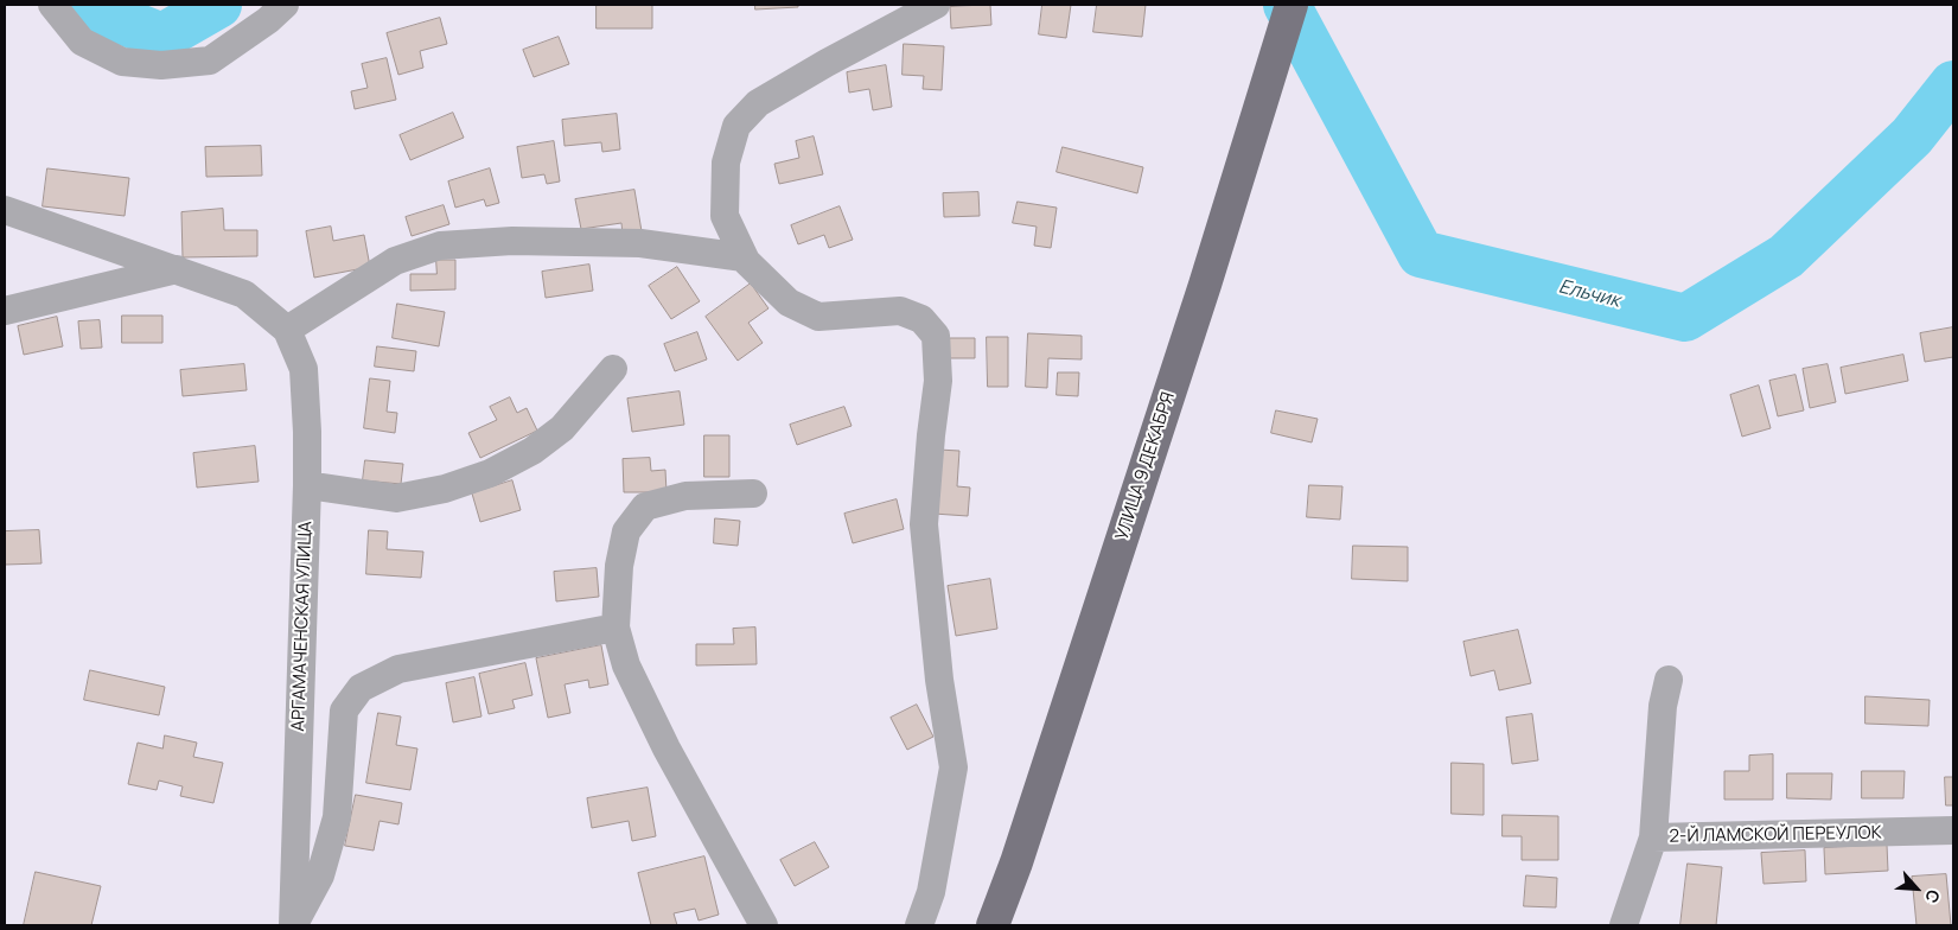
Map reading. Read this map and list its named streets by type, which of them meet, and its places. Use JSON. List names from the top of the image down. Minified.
{"streets":{"main road":["УЛИЦА 9 ДЕКАБРЯ"],"street":["АРГАМАЧЕНСКАЯ УЛИЦА","2-Й ЛАМСКОЙ ПЕРЕУЛОК"]},"water":["Ельчик"],"north":"bottom right"}
